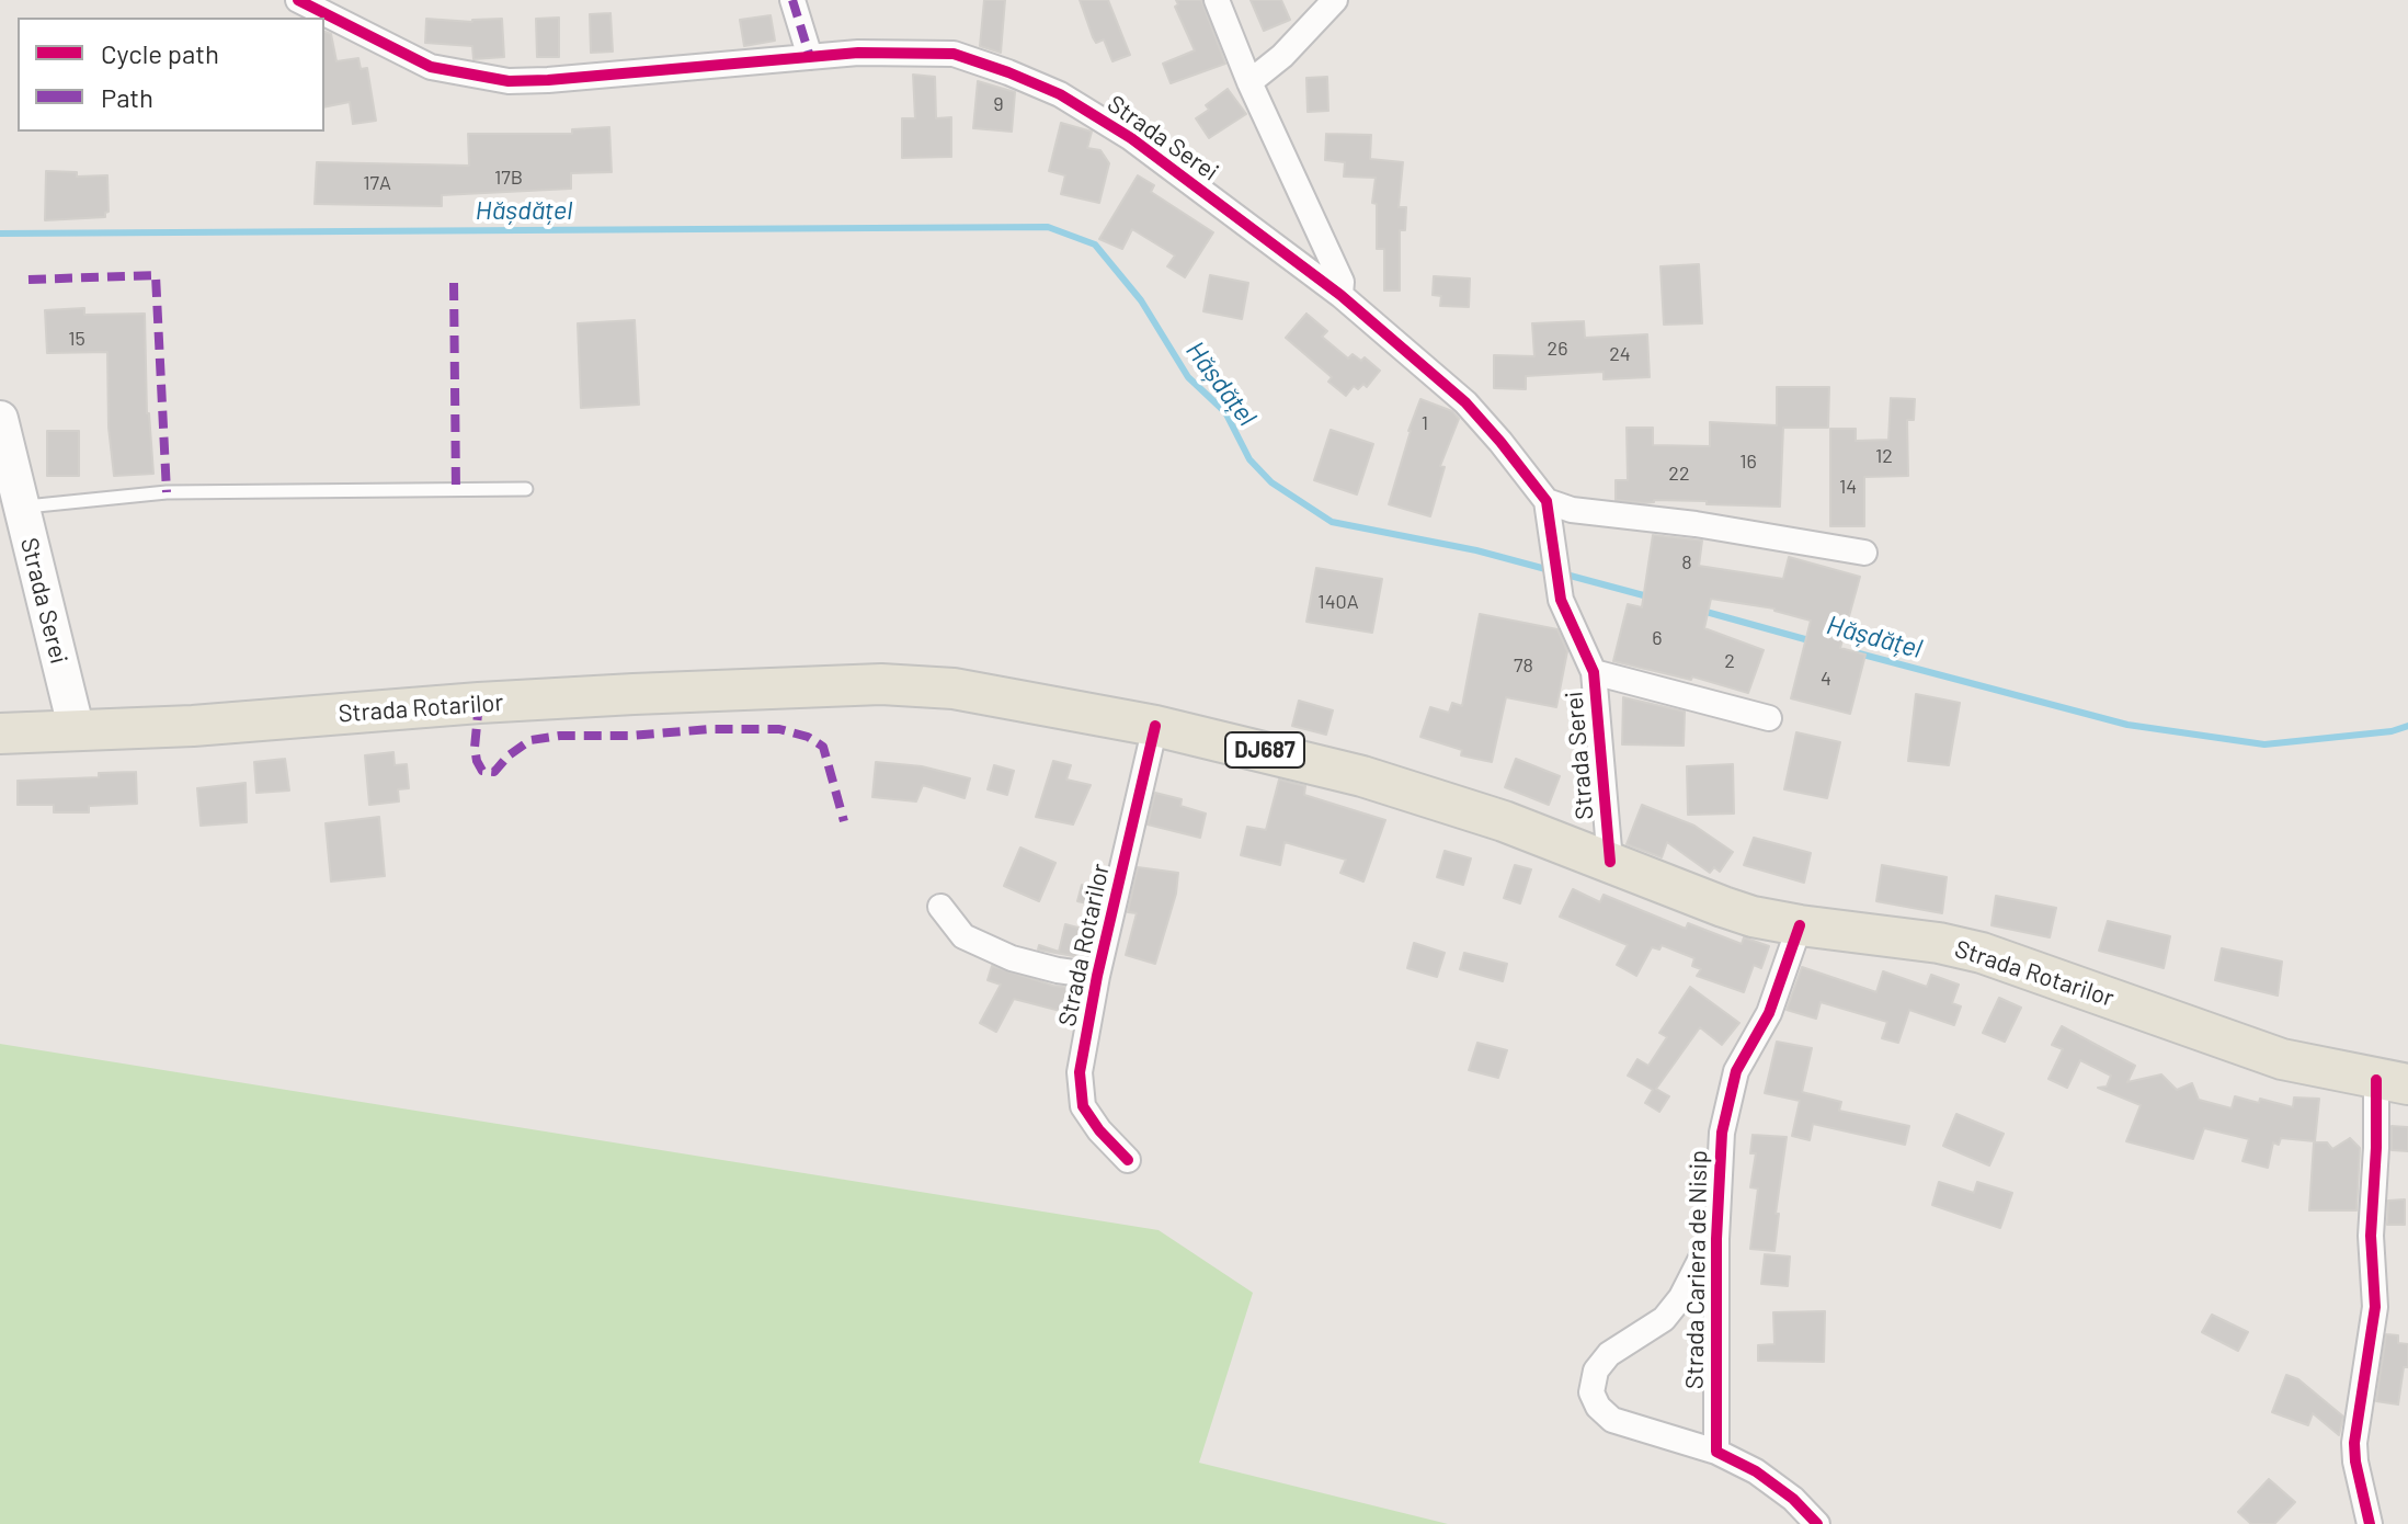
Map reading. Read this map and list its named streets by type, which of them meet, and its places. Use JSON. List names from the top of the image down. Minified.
{"streets":{"main road":["Strada Serei","Strada Rotarilor","DJ687"],"street":["Strada Cariera de Nisip"]},"crossings":[["Strada Serei","Strada Rotarilor"],["Strada Rotarilor","Strada Cariera de Nisip"]],"water":["Hășdățel"],"house_numbers":["9","17B","17A","15","26","24","1","12","16","22","14","8","140A","6","2","78","4"],"legend":["Cycle path","Path"]}
